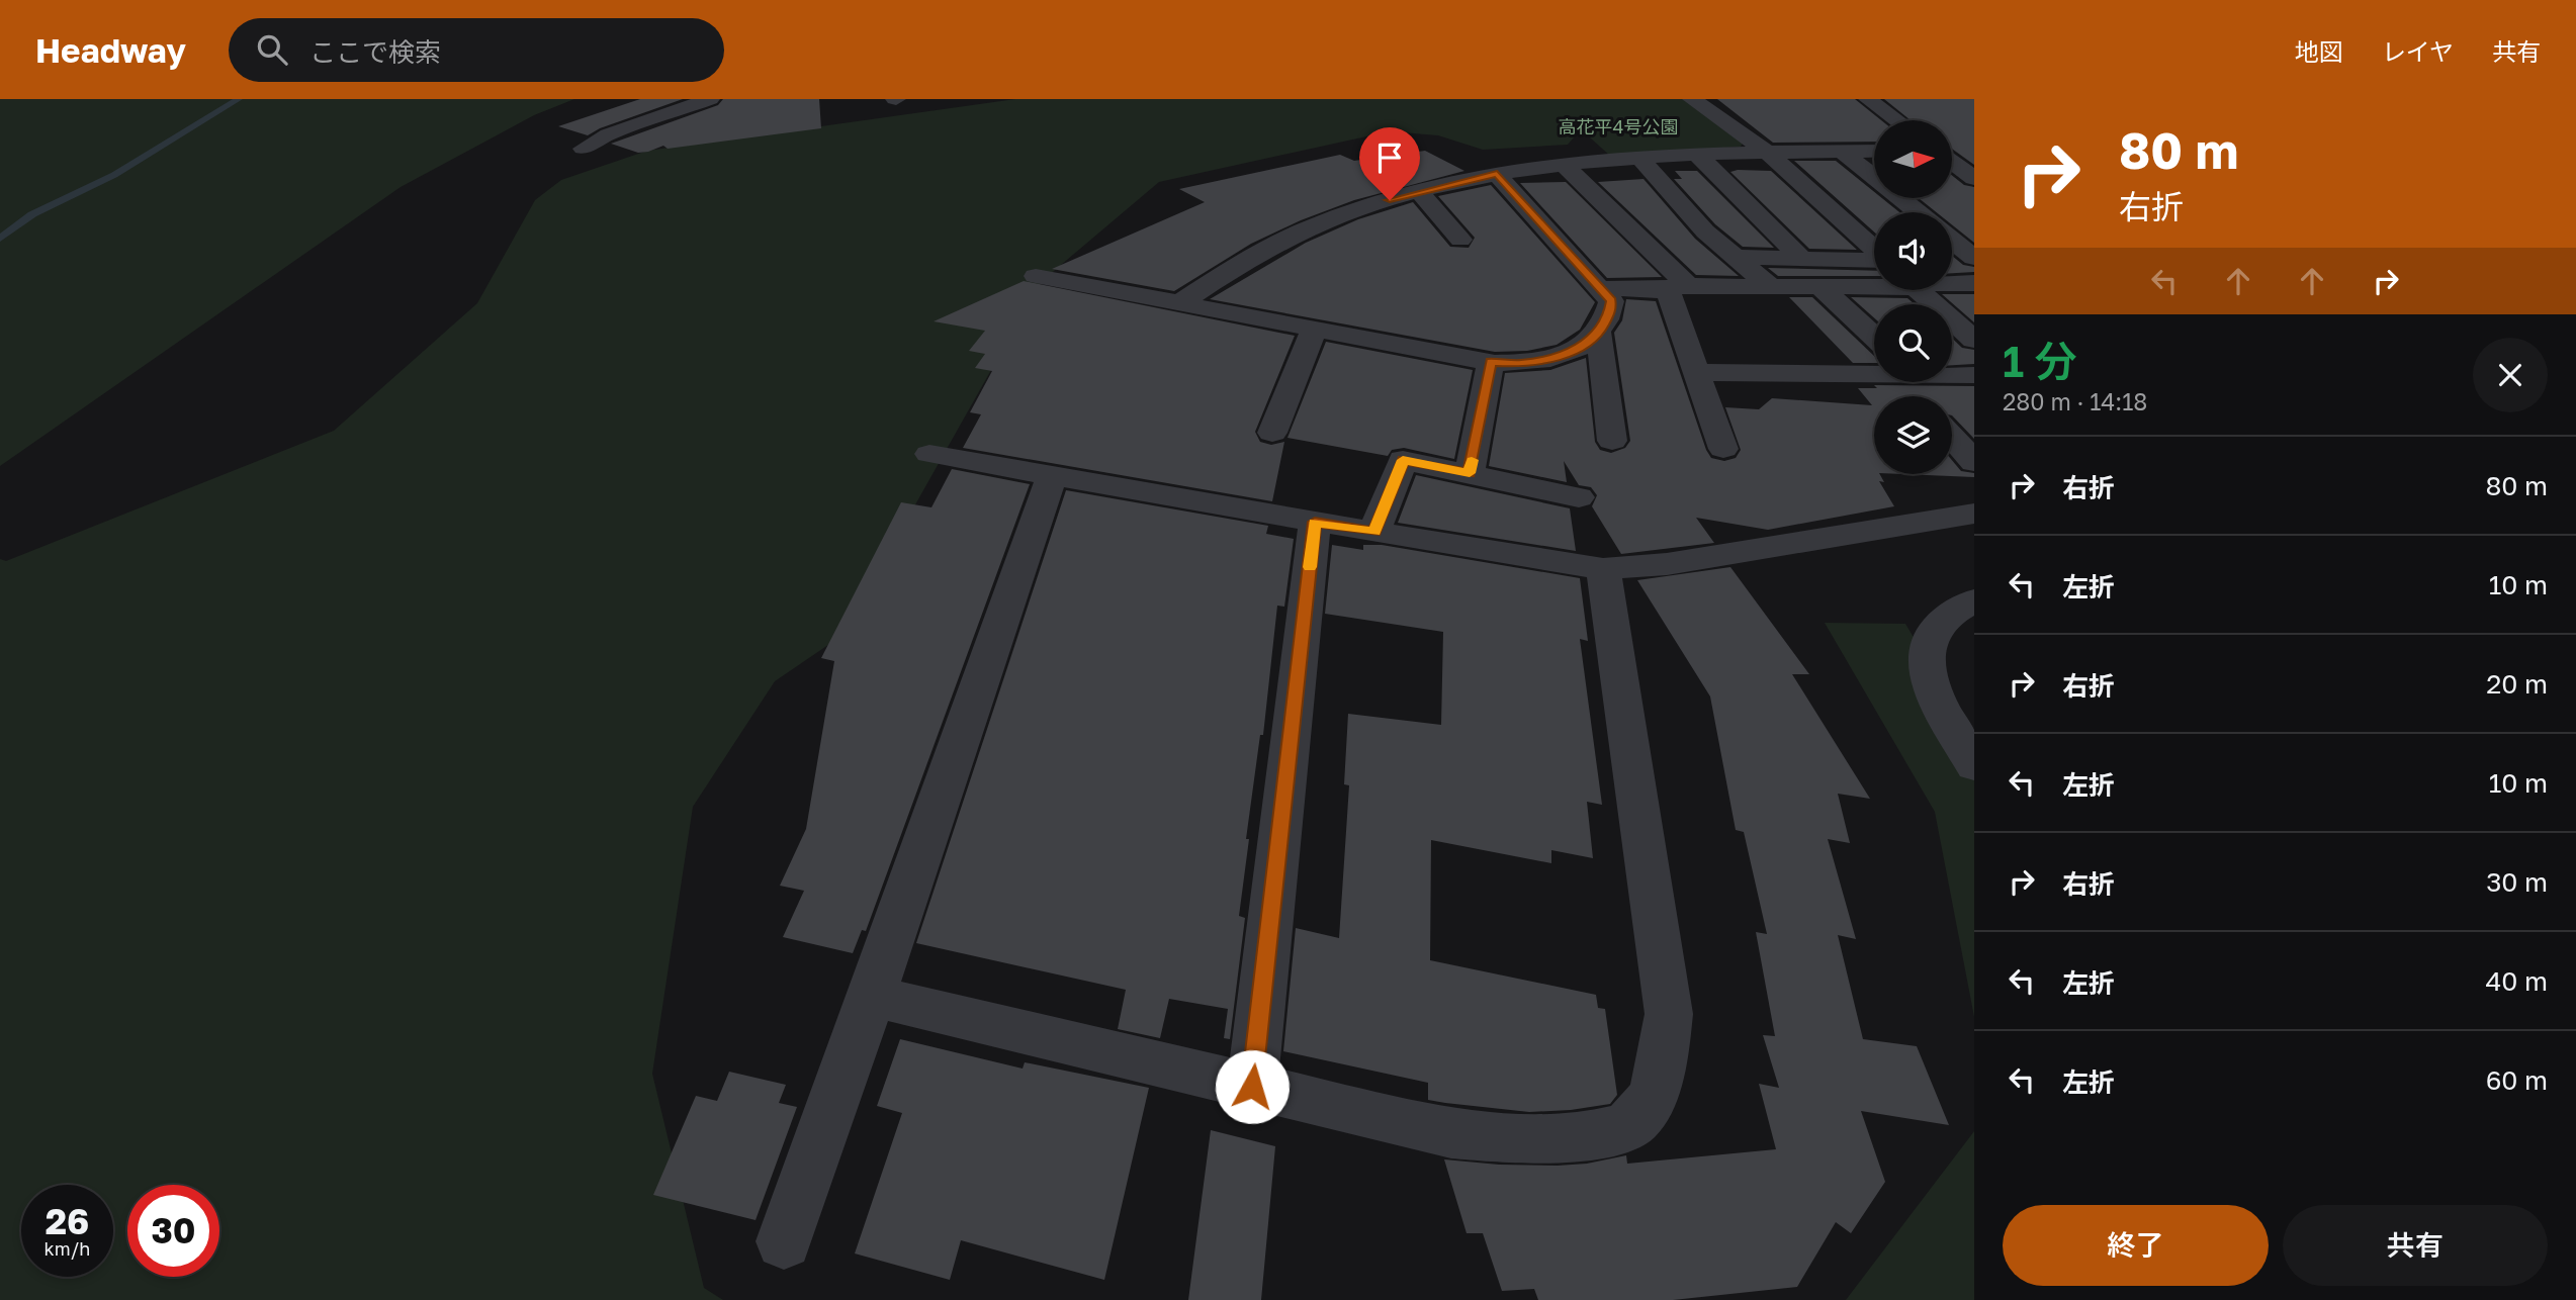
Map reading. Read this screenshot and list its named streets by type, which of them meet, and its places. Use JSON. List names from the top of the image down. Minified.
{"parks":["高花平4号公園"],"north":"right","page":{"header":"Headway","search":"ここで検索","nav":["地図","レイヤ","共有"],"turn":["80 m","右折"],"heading":["1 分","280 m · 14:18"],"list":[{"name":"右折","value":"80 m"},{"name":"左折","value":"10 m"},{"name":"右折","value":"20 m"},{"name":"左折","value":"10 m"},{"name":"右折","value":"30 m"},{"name":"左折","value":"40 m"},{"name":"左折","value":"60 m"}],"speed":"26 km/h","limit":"30","buttons":["終了","共有"]}}
